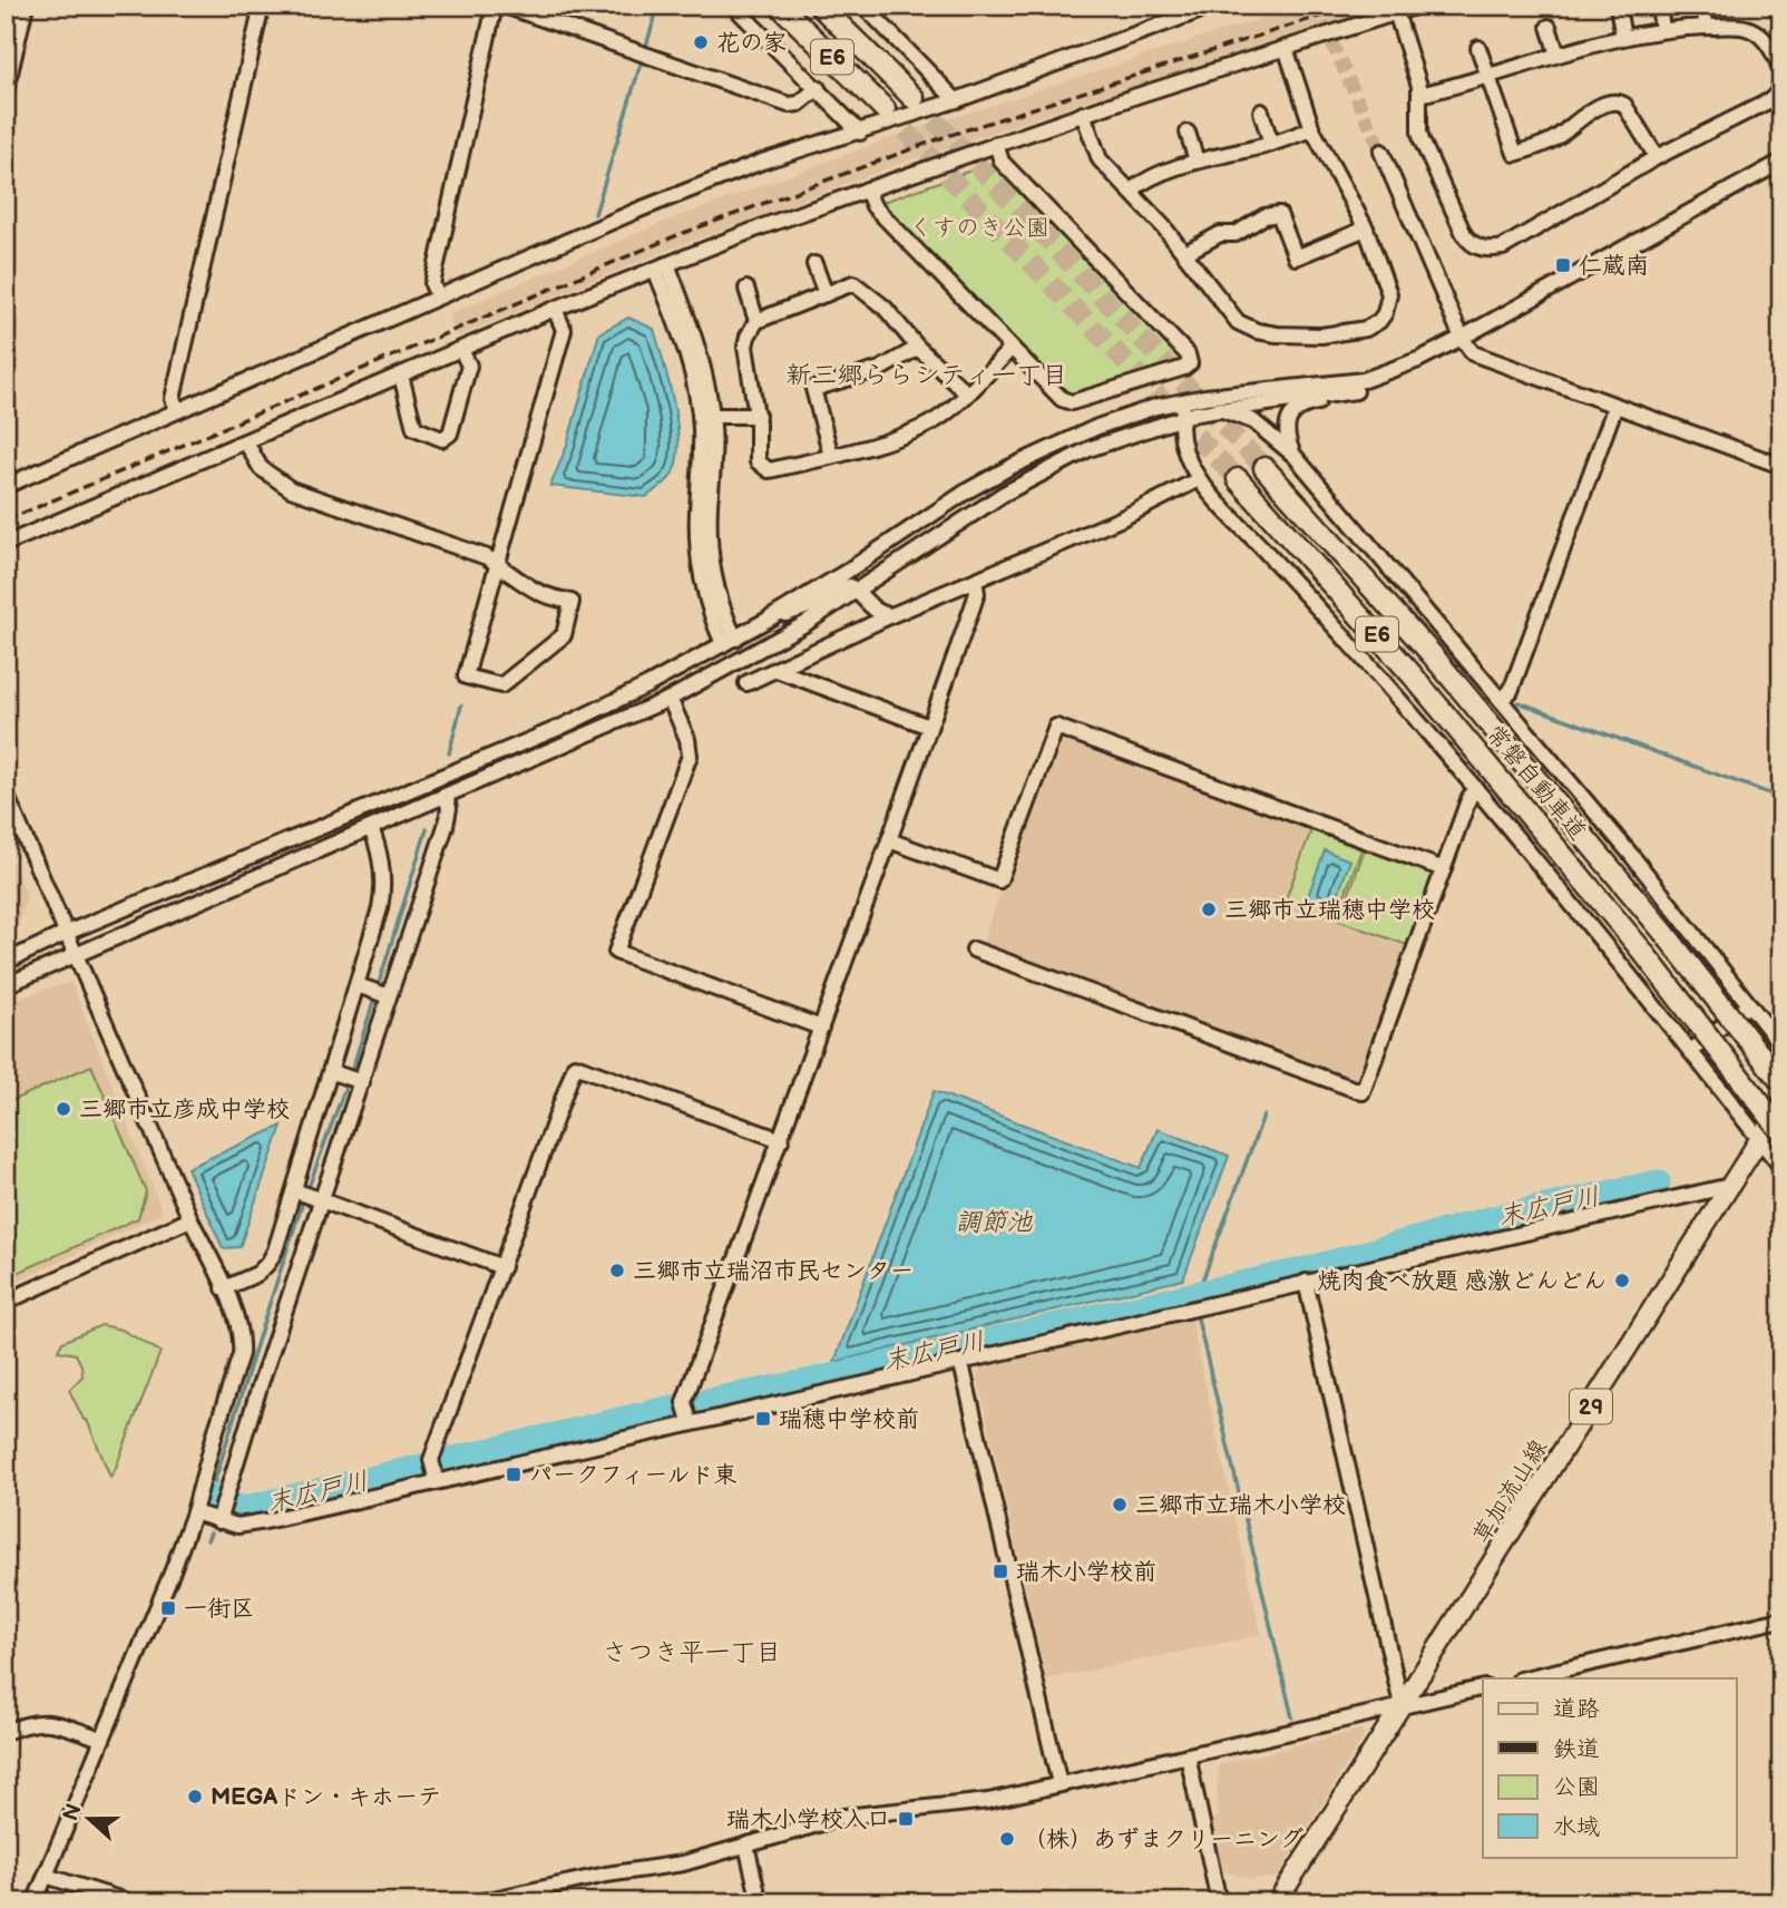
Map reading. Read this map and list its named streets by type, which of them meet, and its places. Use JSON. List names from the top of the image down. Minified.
{"streets":{"highway":["E6","常磐自動車道"],"main road":["29","草加流山線"]},"districts":["新三郷ららシティ一丁目","さつき平一丁目"],"water":["末広戸川","調節池"],"parks":["くすのき公園"],"places":{"other":["花の家","三郷市立瑞穂中学校","三郷市立彦成中学校","三郷市立瑞沼市民センター","焼肉食べ放題 感激どんどん","三郷市立瑞木小学校","MEGAドン・キホーテ","（株）あずまクリーニング"],"transit":["仁蔵南","瑞穂中学校前","パークフィールド東","瑞木小学校前","一街区","瑞木小学校入口"]},"legend":["道路","鉄道","公園","水域"],"north":"left"}
